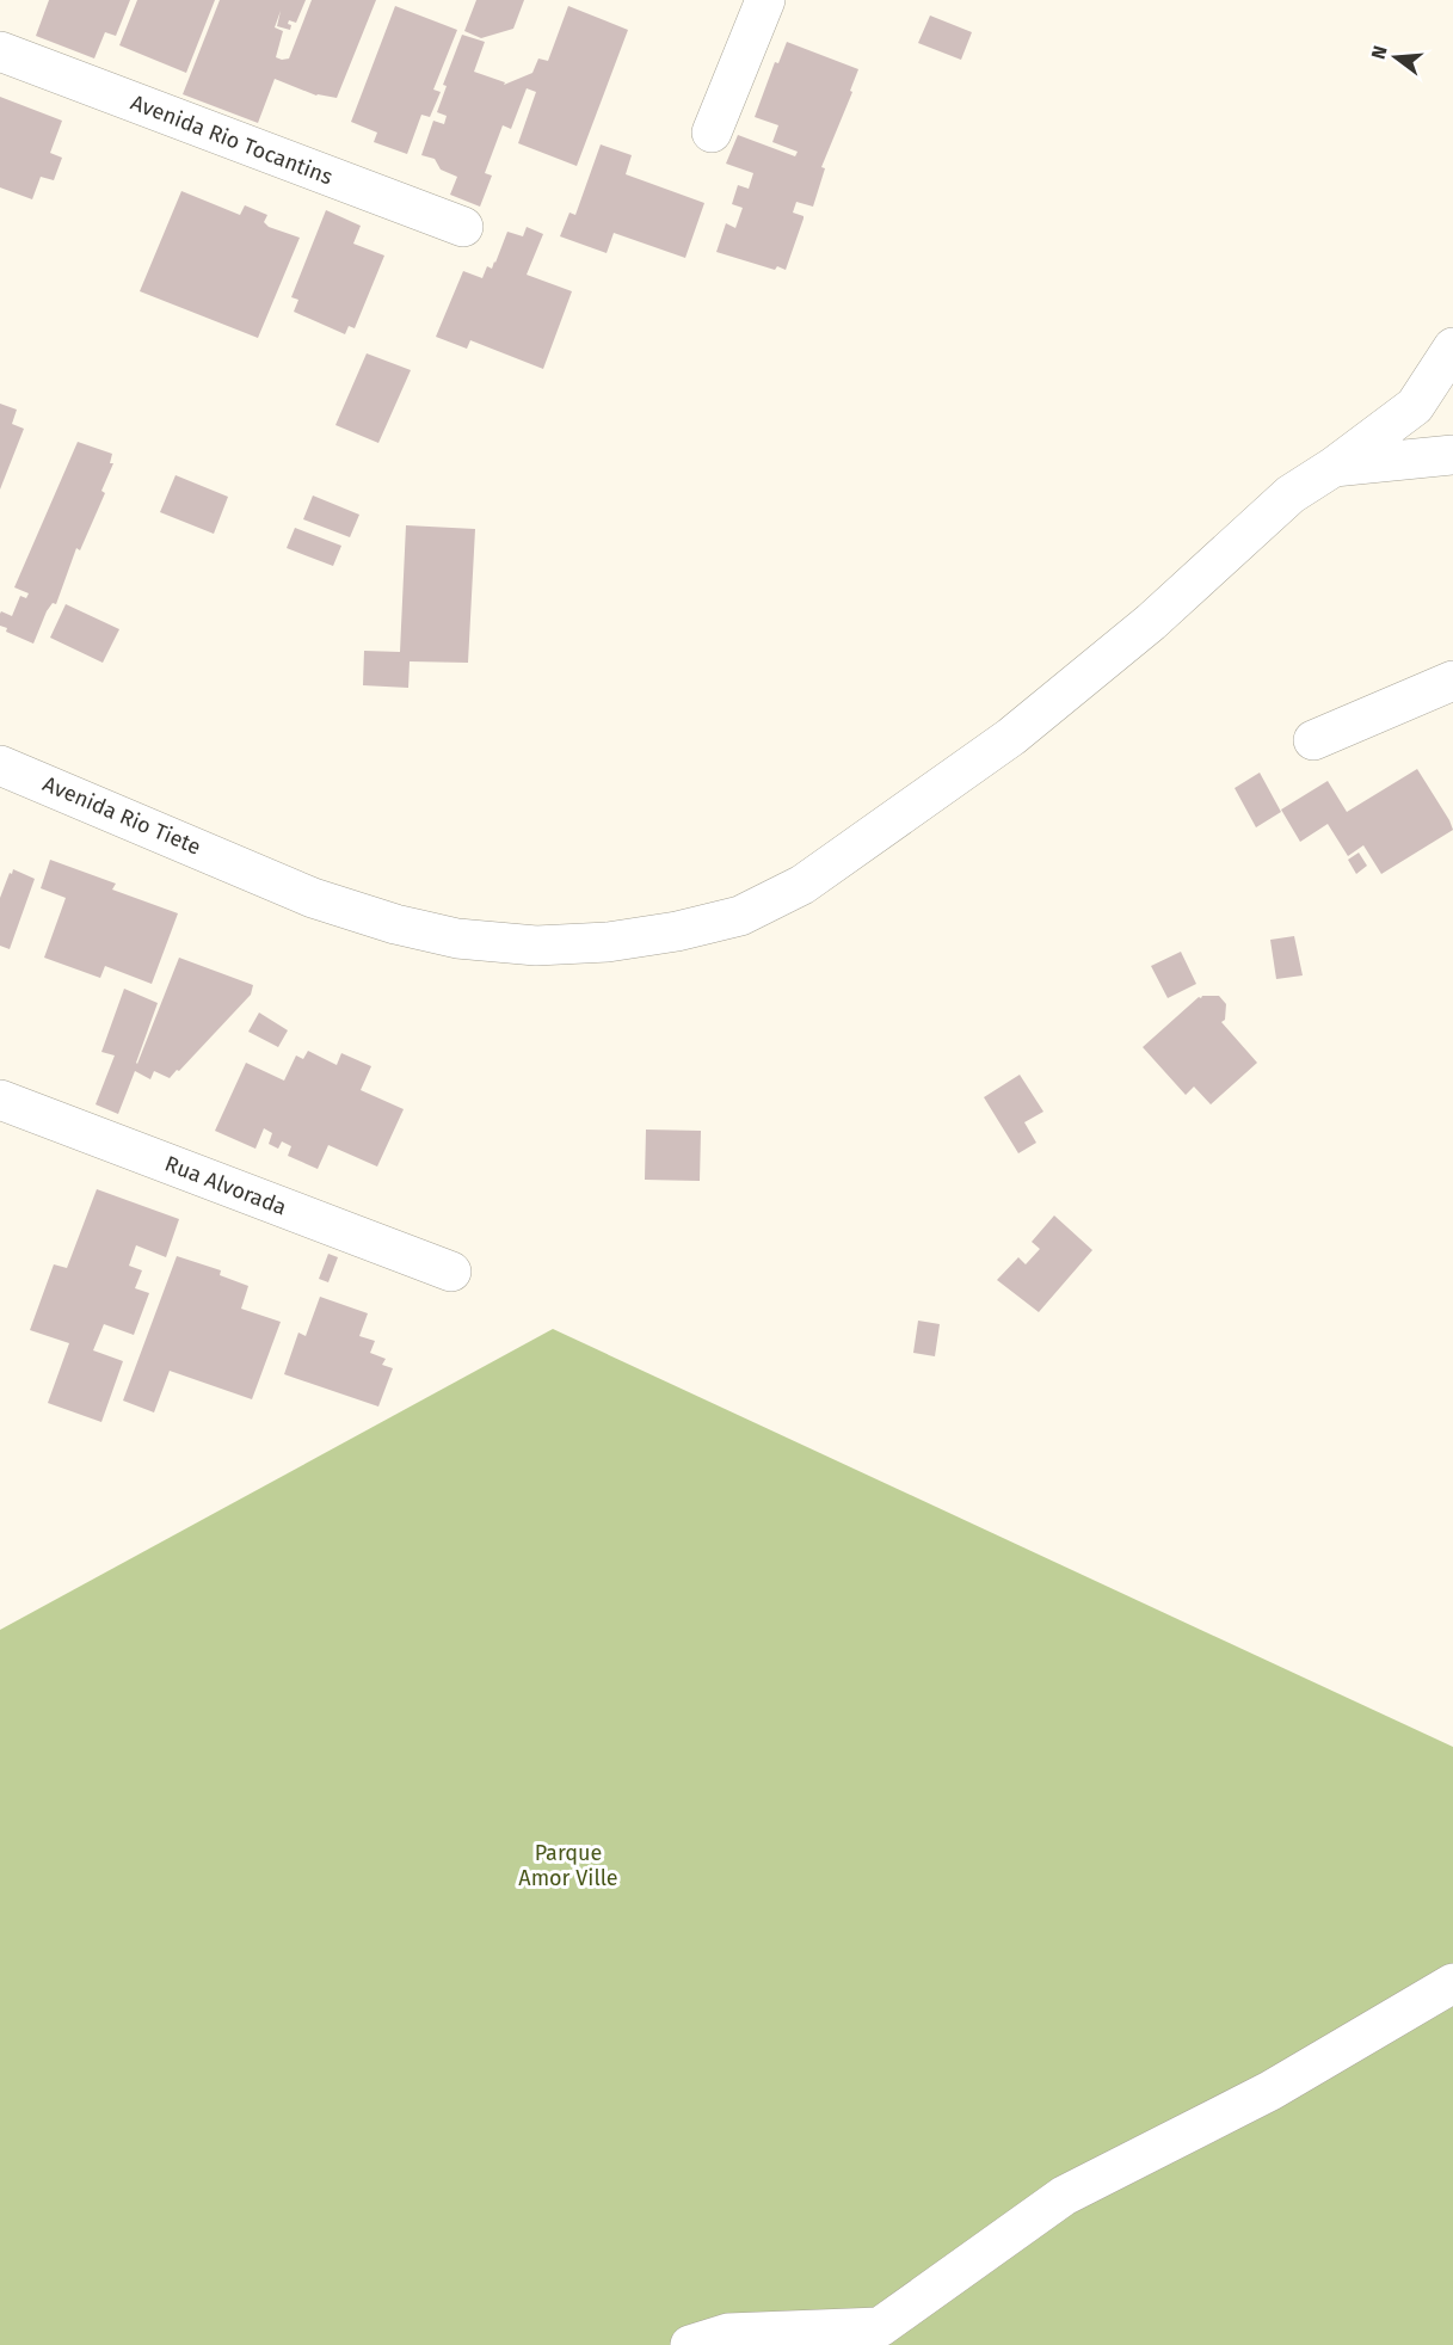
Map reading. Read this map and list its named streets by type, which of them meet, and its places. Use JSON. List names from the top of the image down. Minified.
{"streets":{"street":["Avenida Rio Tocantins","Avenida Rio Tiete","Rua Alvorada"]},"parks":["Parque Amor Ville"],"north":"left"}
